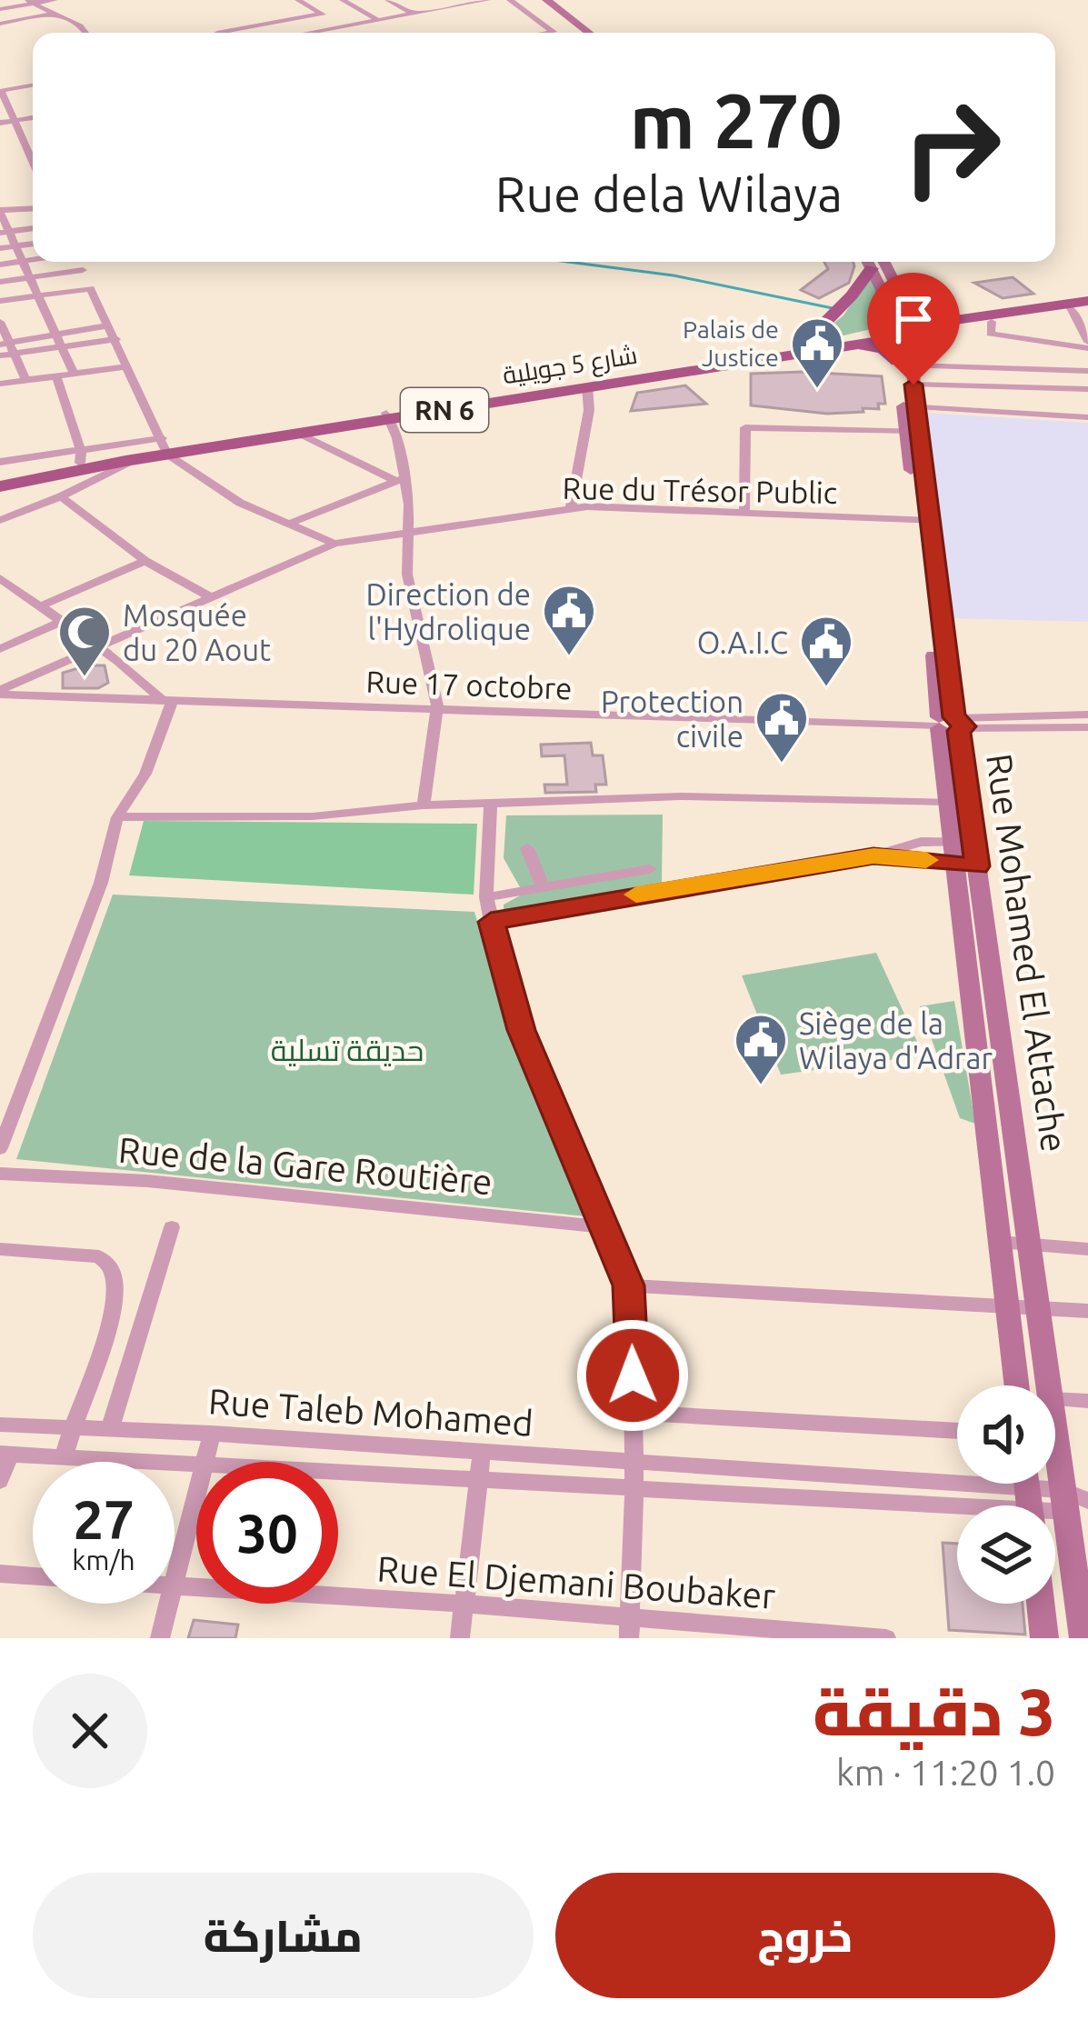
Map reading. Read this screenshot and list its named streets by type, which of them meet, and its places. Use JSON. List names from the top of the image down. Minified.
{"streets":{"main road":["شارع 5 جويلية","RN 6"],"street":["Rue du Trésor Public","Rue 17 octobre","Rue Mohamed El Attache","Rue de la Gare Routière","Rue Taleb Mohamed","Rue El Djemani Boubaker"]},"crossings":[["شارع 5 جويلية","RN 6"],["شارع 5 جويلية","Rue Mohamed El Attache"],["RN 6","Rue Mohamed El Attache"],["Rue du Trésor Public","Rue Mohamed El Attache"],["Rue 17 octobre","Rue Mohamed El Attache"],["Rue Mohamed El Attache","Rue Taleb Mohamed"]],"parks":["حديقة تسلية"],"places":{"public building":["Palais de Justice","Direction de l'Hydrolique","O.A.I.C","Protection civile","Siège de la Wilaya d'Adrar"],"mosque":["Mosquée du 20 Aout"]},"page":{"turn":["270 m","Rue dela Wilaya"],"speed":"27 km/h","limit":"30","heading":["3 دقيقة","1.0 km · 11:20"],"buttons":["خروج","مشاركة"]}}
